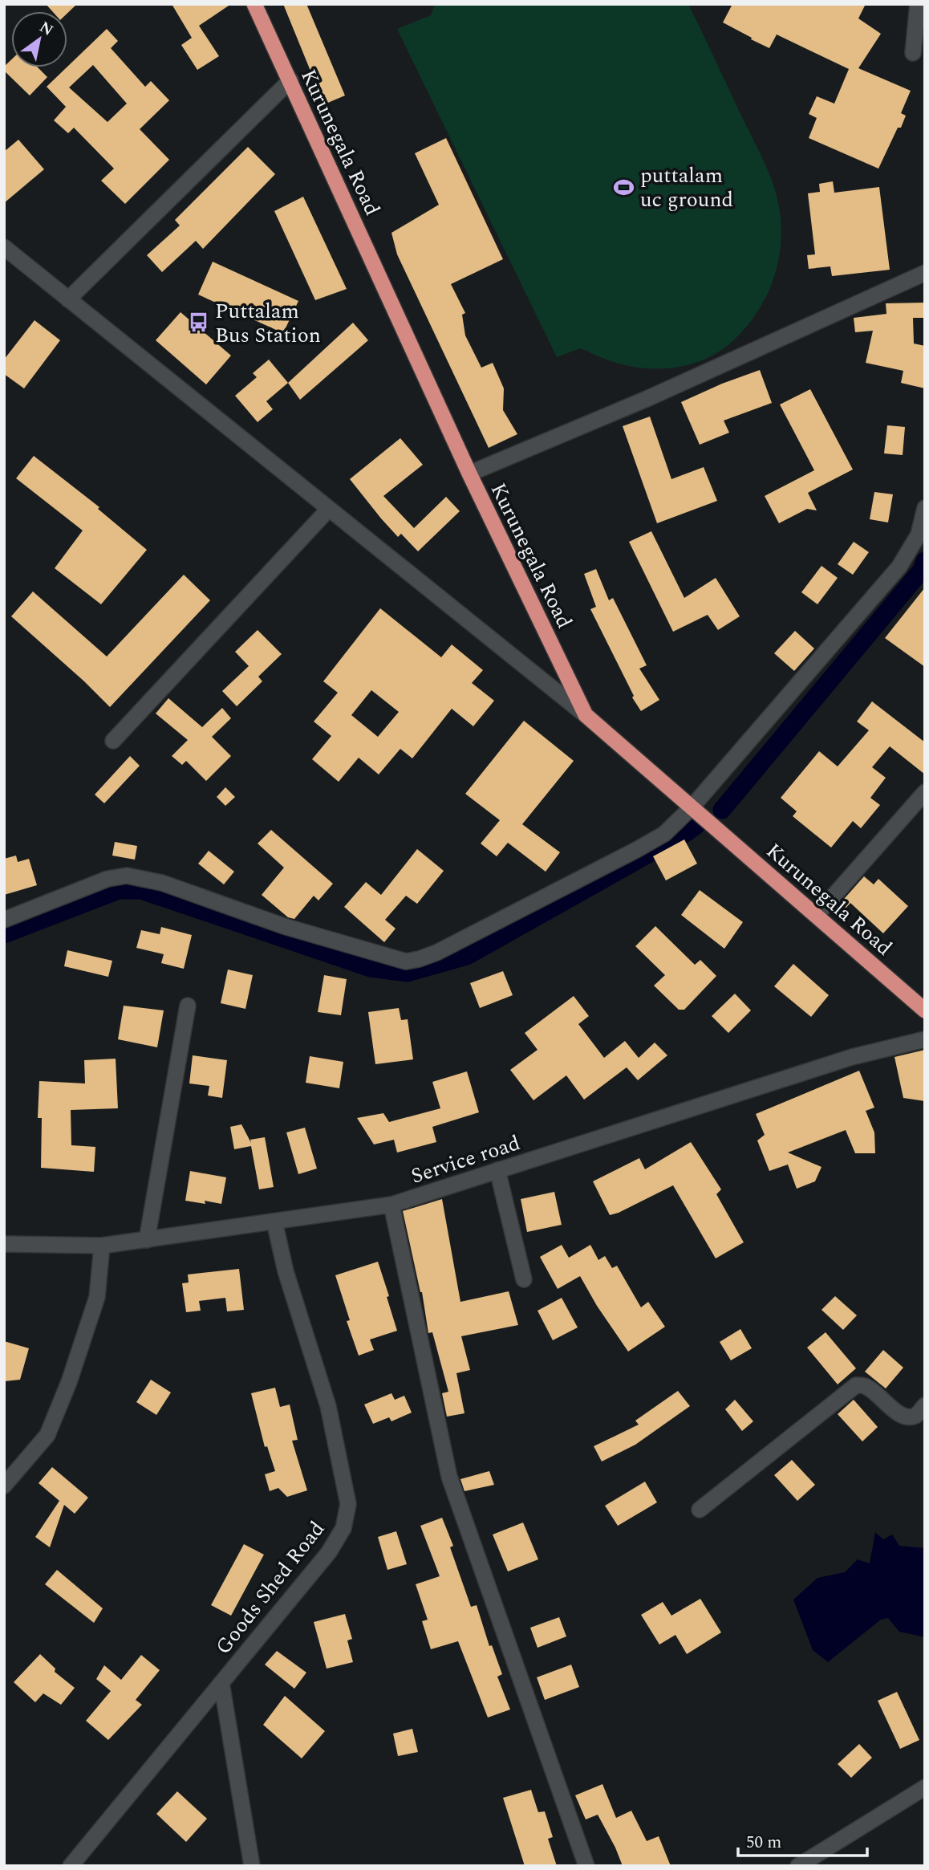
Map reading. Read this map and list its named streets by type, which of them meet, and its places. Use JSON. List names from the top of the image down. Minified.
{"streets":{"highway":["Kurunegala Road"],"street":["Service road","Goods Shed Road"]},"crossings":[["Service road","Goods Shed Road"]],"places":{"sports":["puttalam uc ground"],"bus stop":["Puttalam Bus Station"]},"scale_bar":"50 m","north":"top right"}
